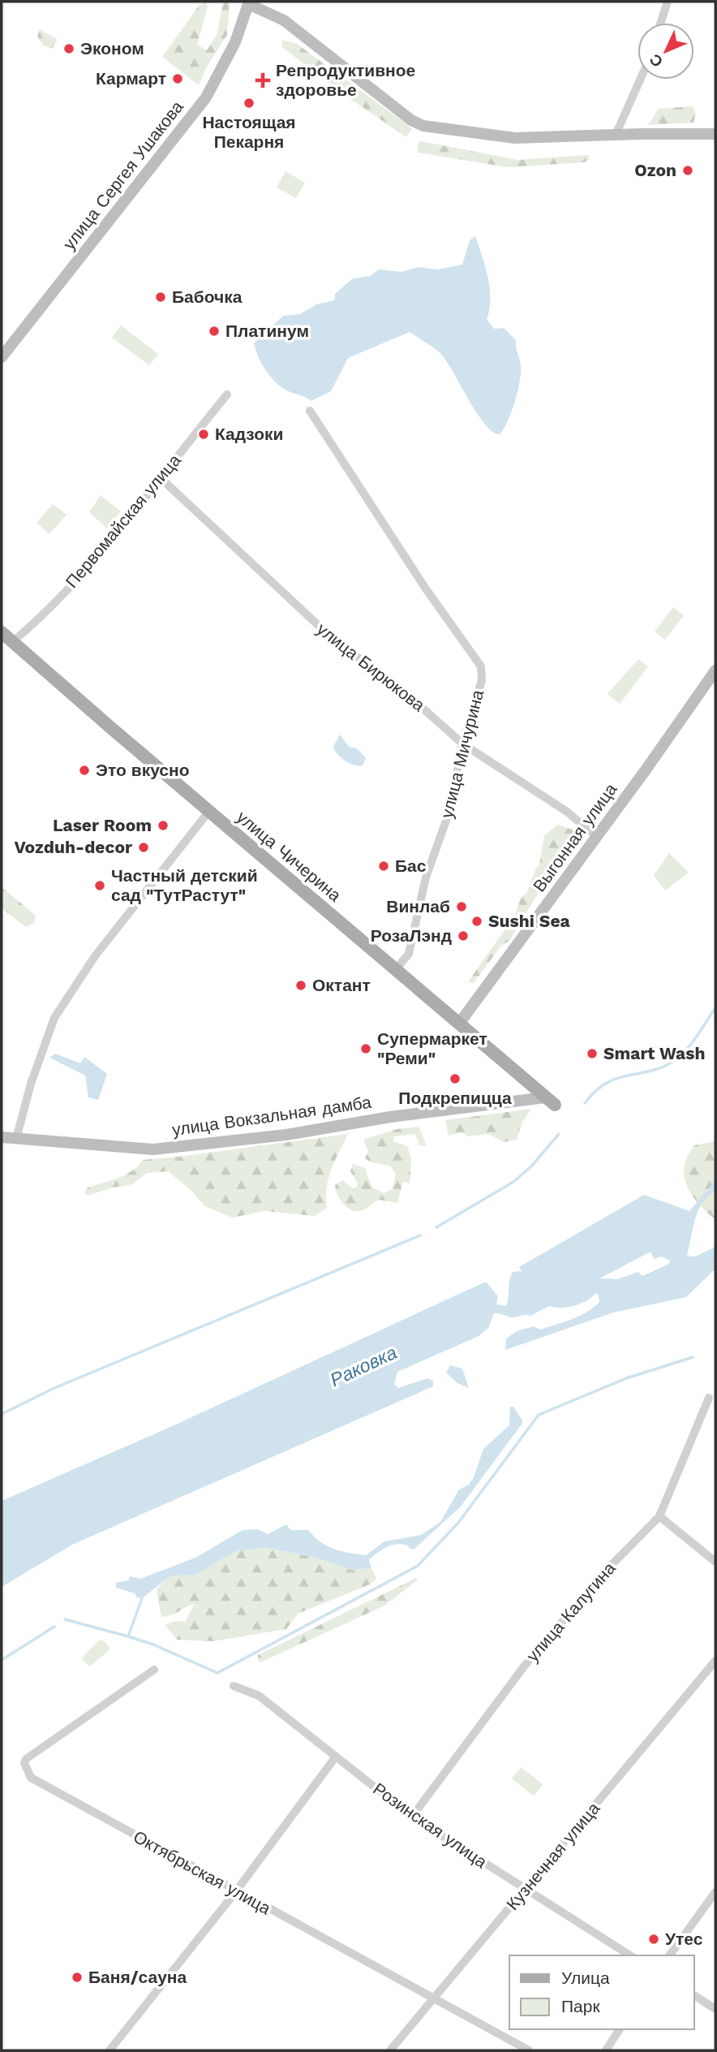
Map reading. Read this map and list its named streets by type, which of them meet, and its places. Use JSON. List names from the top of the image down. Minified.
{"streets":{"main road":["улица Чичерина"],"street":["улица Сергея Ушакова","Первомайская улица","улица Бирюкова","улица Мичурина","Выгонная улица","улица Вокзальная дамба","улица Калугина","Розинская улица","Кузнечная улица","Октябрьская улица"]},"crossings":[["Первомайская улица","улица Бирюкова"],["Первомайская улица","улица Чичерина"],["улица Бирюкова","улица Мичурина"],["улица Бирюкова","Выгонная улица"],["улица Мичурина","улица Чичерина"],["Выгонная улица","улица Чичерина"],["улица Чичерина","улица Вокзальная дамба"],["улица Калугина","Розинская улица"],["Розинская улица","Кузнечная улица"],["Кузнечная улица","Октябрьская улица"]],"water":["Раковка"],"places":{"other":["Эконом","Кармарт","Настоящая Пекарня","Ozon","Бабочка","Платинум","Кадзоки","Это вкусно","Laser Room","Vozduh-decor","Бас","Частный детский сад \"ТутРастут\"","Винлаб","Sushi Sea","РозаЛэнд","Октант","Супермаркет \"Реми\"","Smart Wash","Подкрепицца","Утес","Баня/сауна"],"health":["Репродуктивное здоровье"]},"legend":["Улица","Парк"],"north":"bottom left"}
